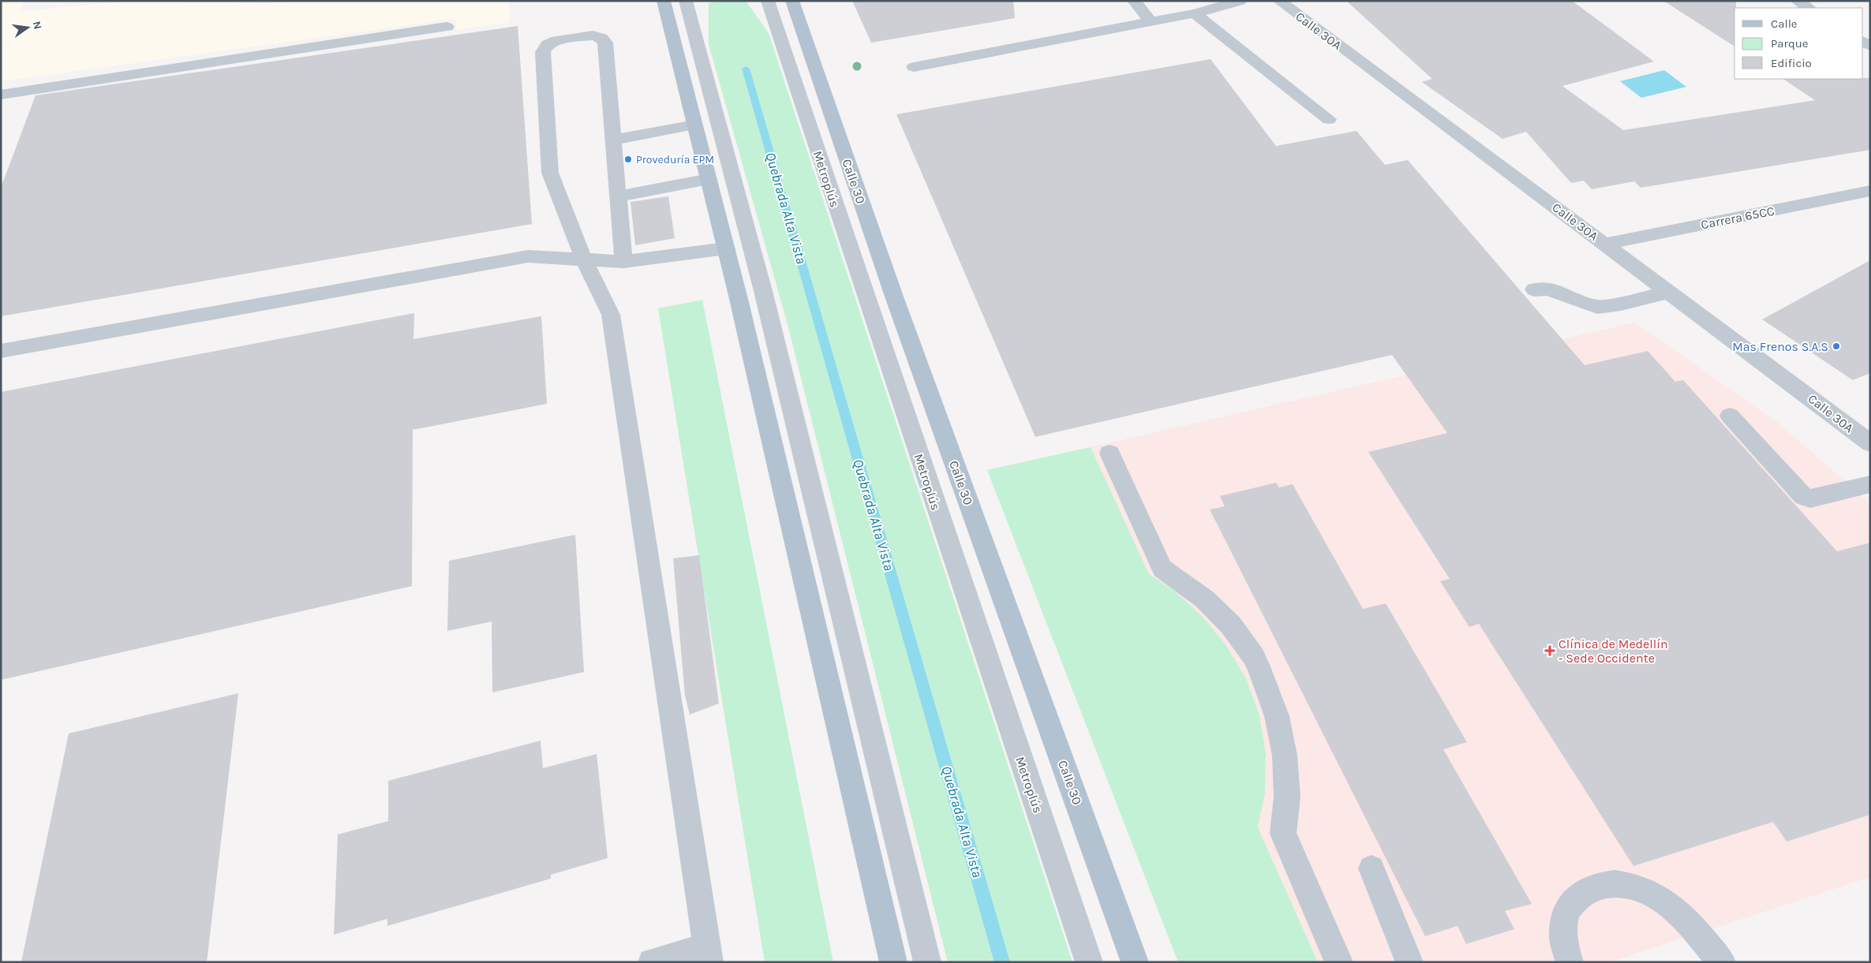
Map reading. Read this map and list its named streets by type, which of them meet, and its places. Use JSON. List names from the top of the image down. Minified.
{"streets":{"main road":["Calle 30"],"street":["Calle 30A","Metroplús","Carrera 65CC"]},"crossings":[["Calle 30A","Carrera 65CC"]],"water":["Quebrada Alta Vista"],"places":{"other":["Proveduría EPM","Mas Frenos S.A.S"],"health":["Clínica de Medellín - Sede Occidente"]},"legend":["Calle","Parque","Edificio"],"north":"right"}
